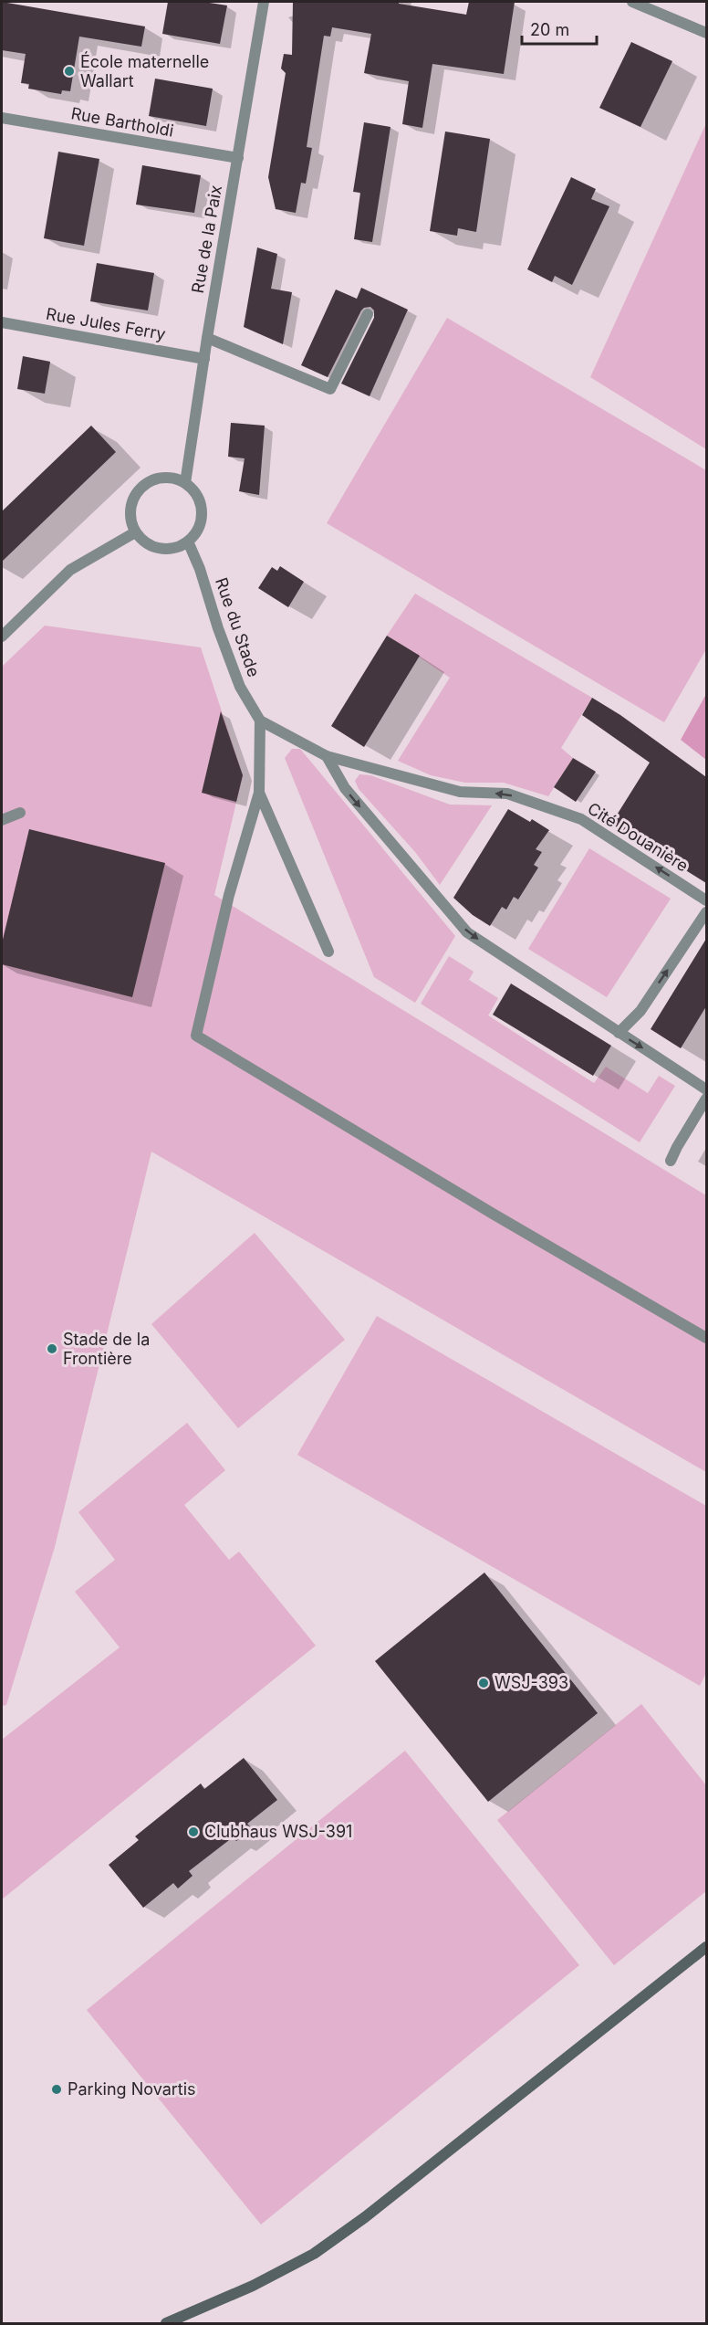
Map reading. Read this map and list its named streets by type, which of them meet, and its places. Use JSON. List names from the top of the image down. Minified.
{"streets":{"street":["Rue Bartholdi","Rue de la Paix","Rue Jules Ferry","Rue du Stade","Cité Douanière"]},"crossings":[["Rue Bartholdi","Rue de la Paix"],["Rue de la Paix","Rue Jules Ferry"],["Rue de la Paix","Rue du Stade"],["Rue du Stade","Cité Douanière"]],"places":["École maternelle Wallart","Stade de la Frontière","WSJ-393","Clubhaus WSJ-391","Parking Novartis"],"scale_bar":"20 m"}
